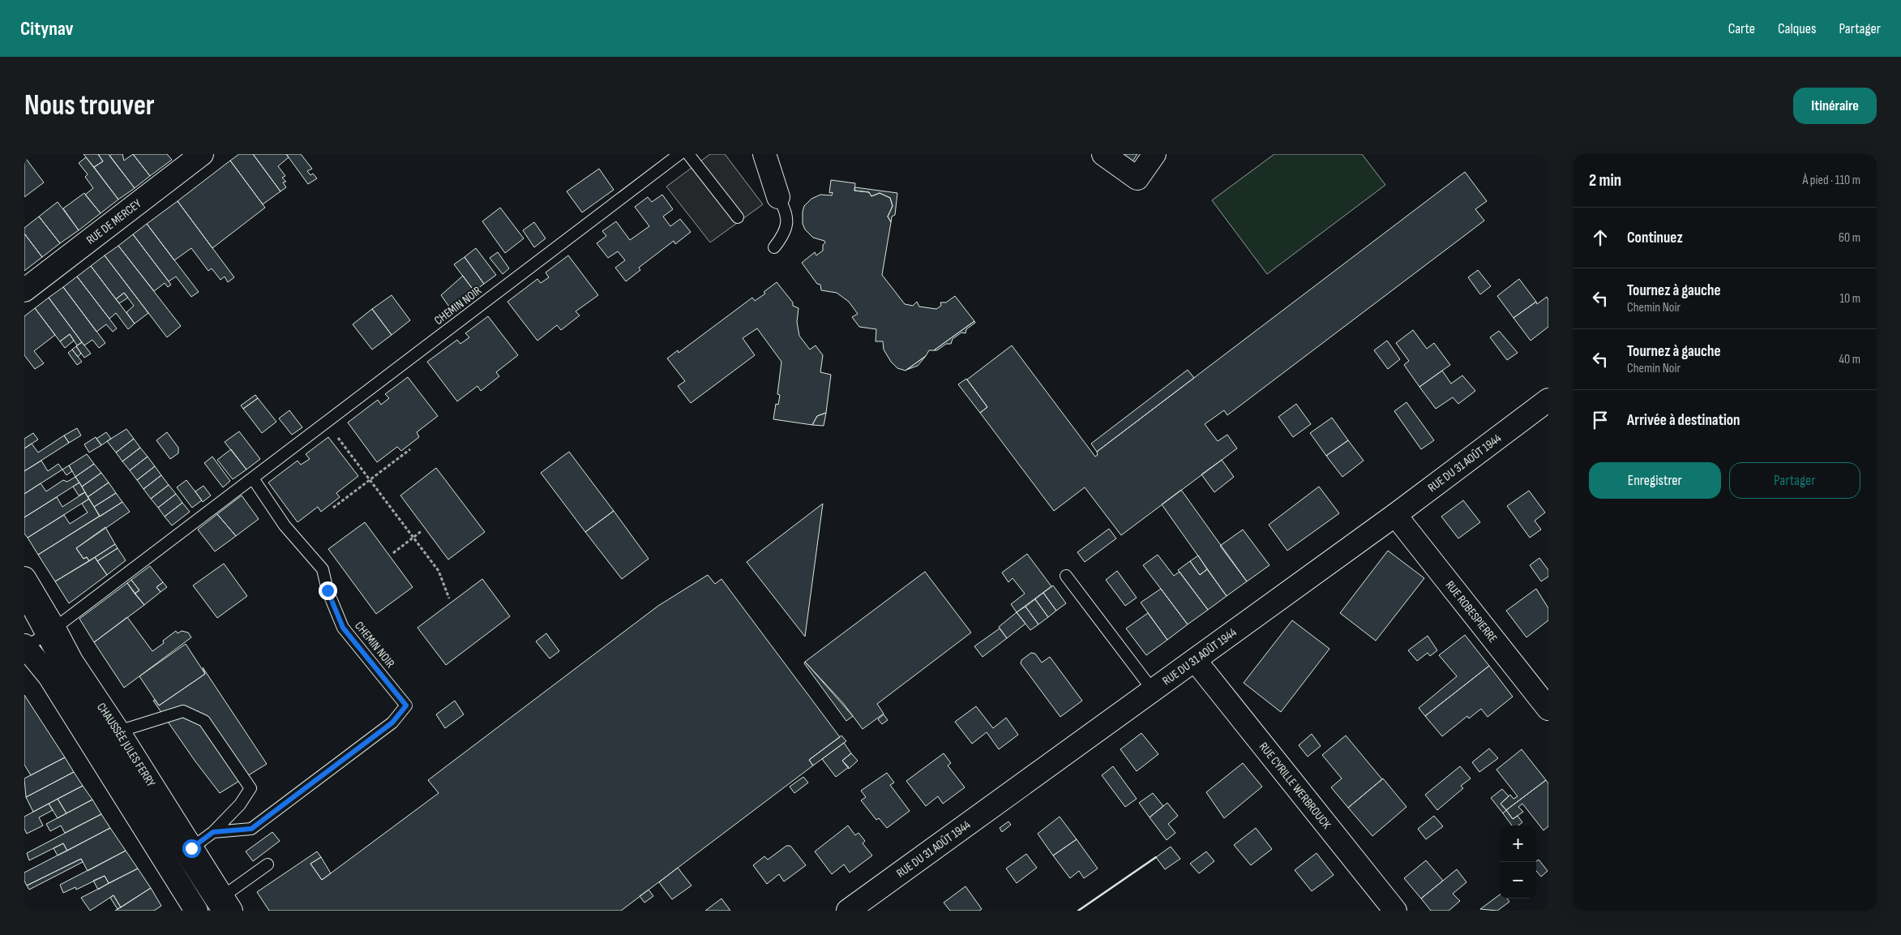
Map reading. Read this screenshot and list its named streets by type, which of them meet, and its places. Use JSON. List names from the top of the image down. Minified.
{"streets":{"street":["RUE DE MERCEY","RUE DU 31 AOÛT 1944","RUE ROBESPIERRE","CHAUSSÉE JULES FERRY","RUE CYRILLE WERBROUCK"],"lane":["CHEMIN NOIR"]},"crossings":[["CHEMIN NOIR","CHAUSSÉE JULES FERRY"],["RUE DU 31 AOÛT 1944","RUE ROBESPIERRE"],["RUE DU 31 AOÛT 1944","RUE CYRILLE WERBROUCK"]],"page":{"header":"Citynav","nav":["Carte","Calques","Partager"],"buttons":["Itinéraire",["Enregistrer","Partager"]],"title":"Nous trouver","heading":["2 min","À pied · 110 m"],"list":[["Continuez","60 m"],["Tournez à gauche","Chemin Noir","10 m"],["Tournez à gauche","Chemin Noir","40 m"],"Arrivée à destination"],"map_buttons":["+","−"]}}
